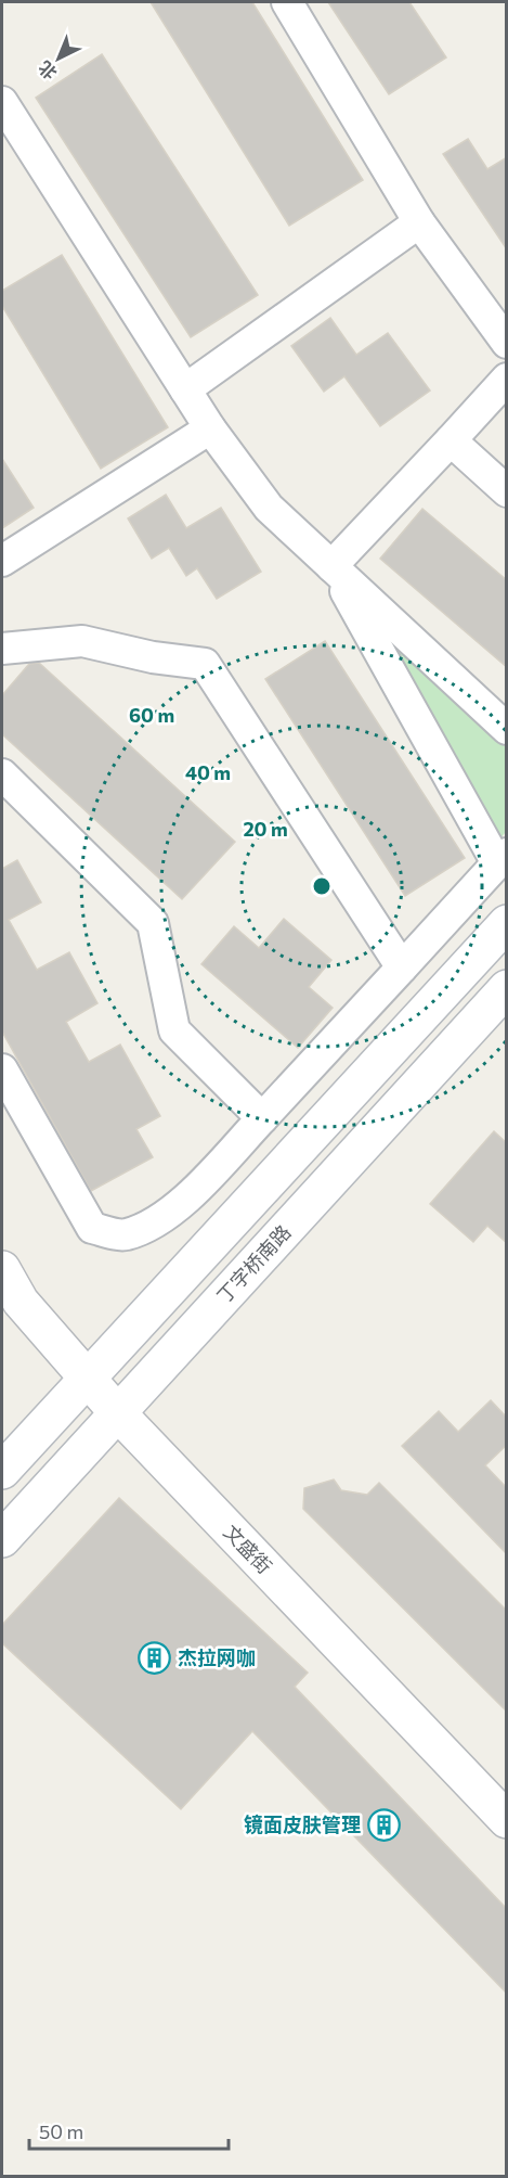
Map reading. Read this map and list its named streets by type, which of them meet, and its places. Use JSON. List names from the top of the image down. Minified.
{"streets":{"main road":["丁字桥南路","文盛街"]},"crossings":[["丁字桥南路","文盛街"]],"places":{"building":["杰拉网咖","镜面皮肤管理"]},"scale_bar":"50 m","north":"bottom left","rings":["60 m","40 m","20 m"]}
